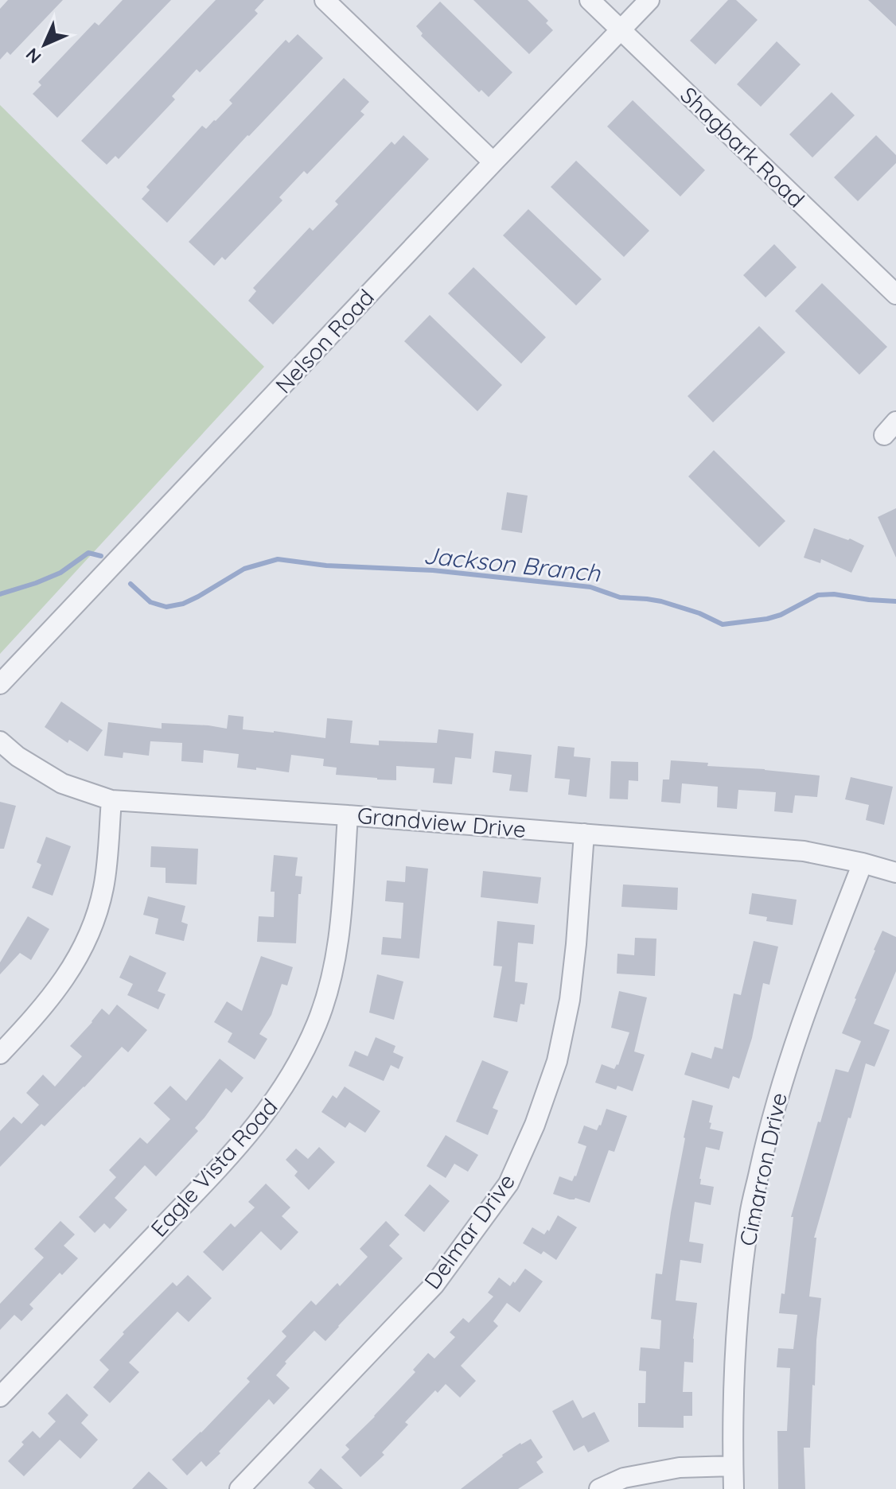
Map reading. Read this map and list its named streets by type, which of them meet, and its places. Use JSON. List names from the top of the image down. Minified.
{"streets":{"street":["Shagbark Road","Nelson Road","Grandview Drive","Eagle Vista Road","Cimarron Drive","Delmar Drive"]},"crossings":[["Shagbark Road","Nelson Road"],["Grandview Drive","Eagle Vista Road"],["Grandview Drive","Cimarron Drive"],["Grandview Drive","Delmar Drive"]],"water":["Jackson Branch"],"north":"bottom left"}
